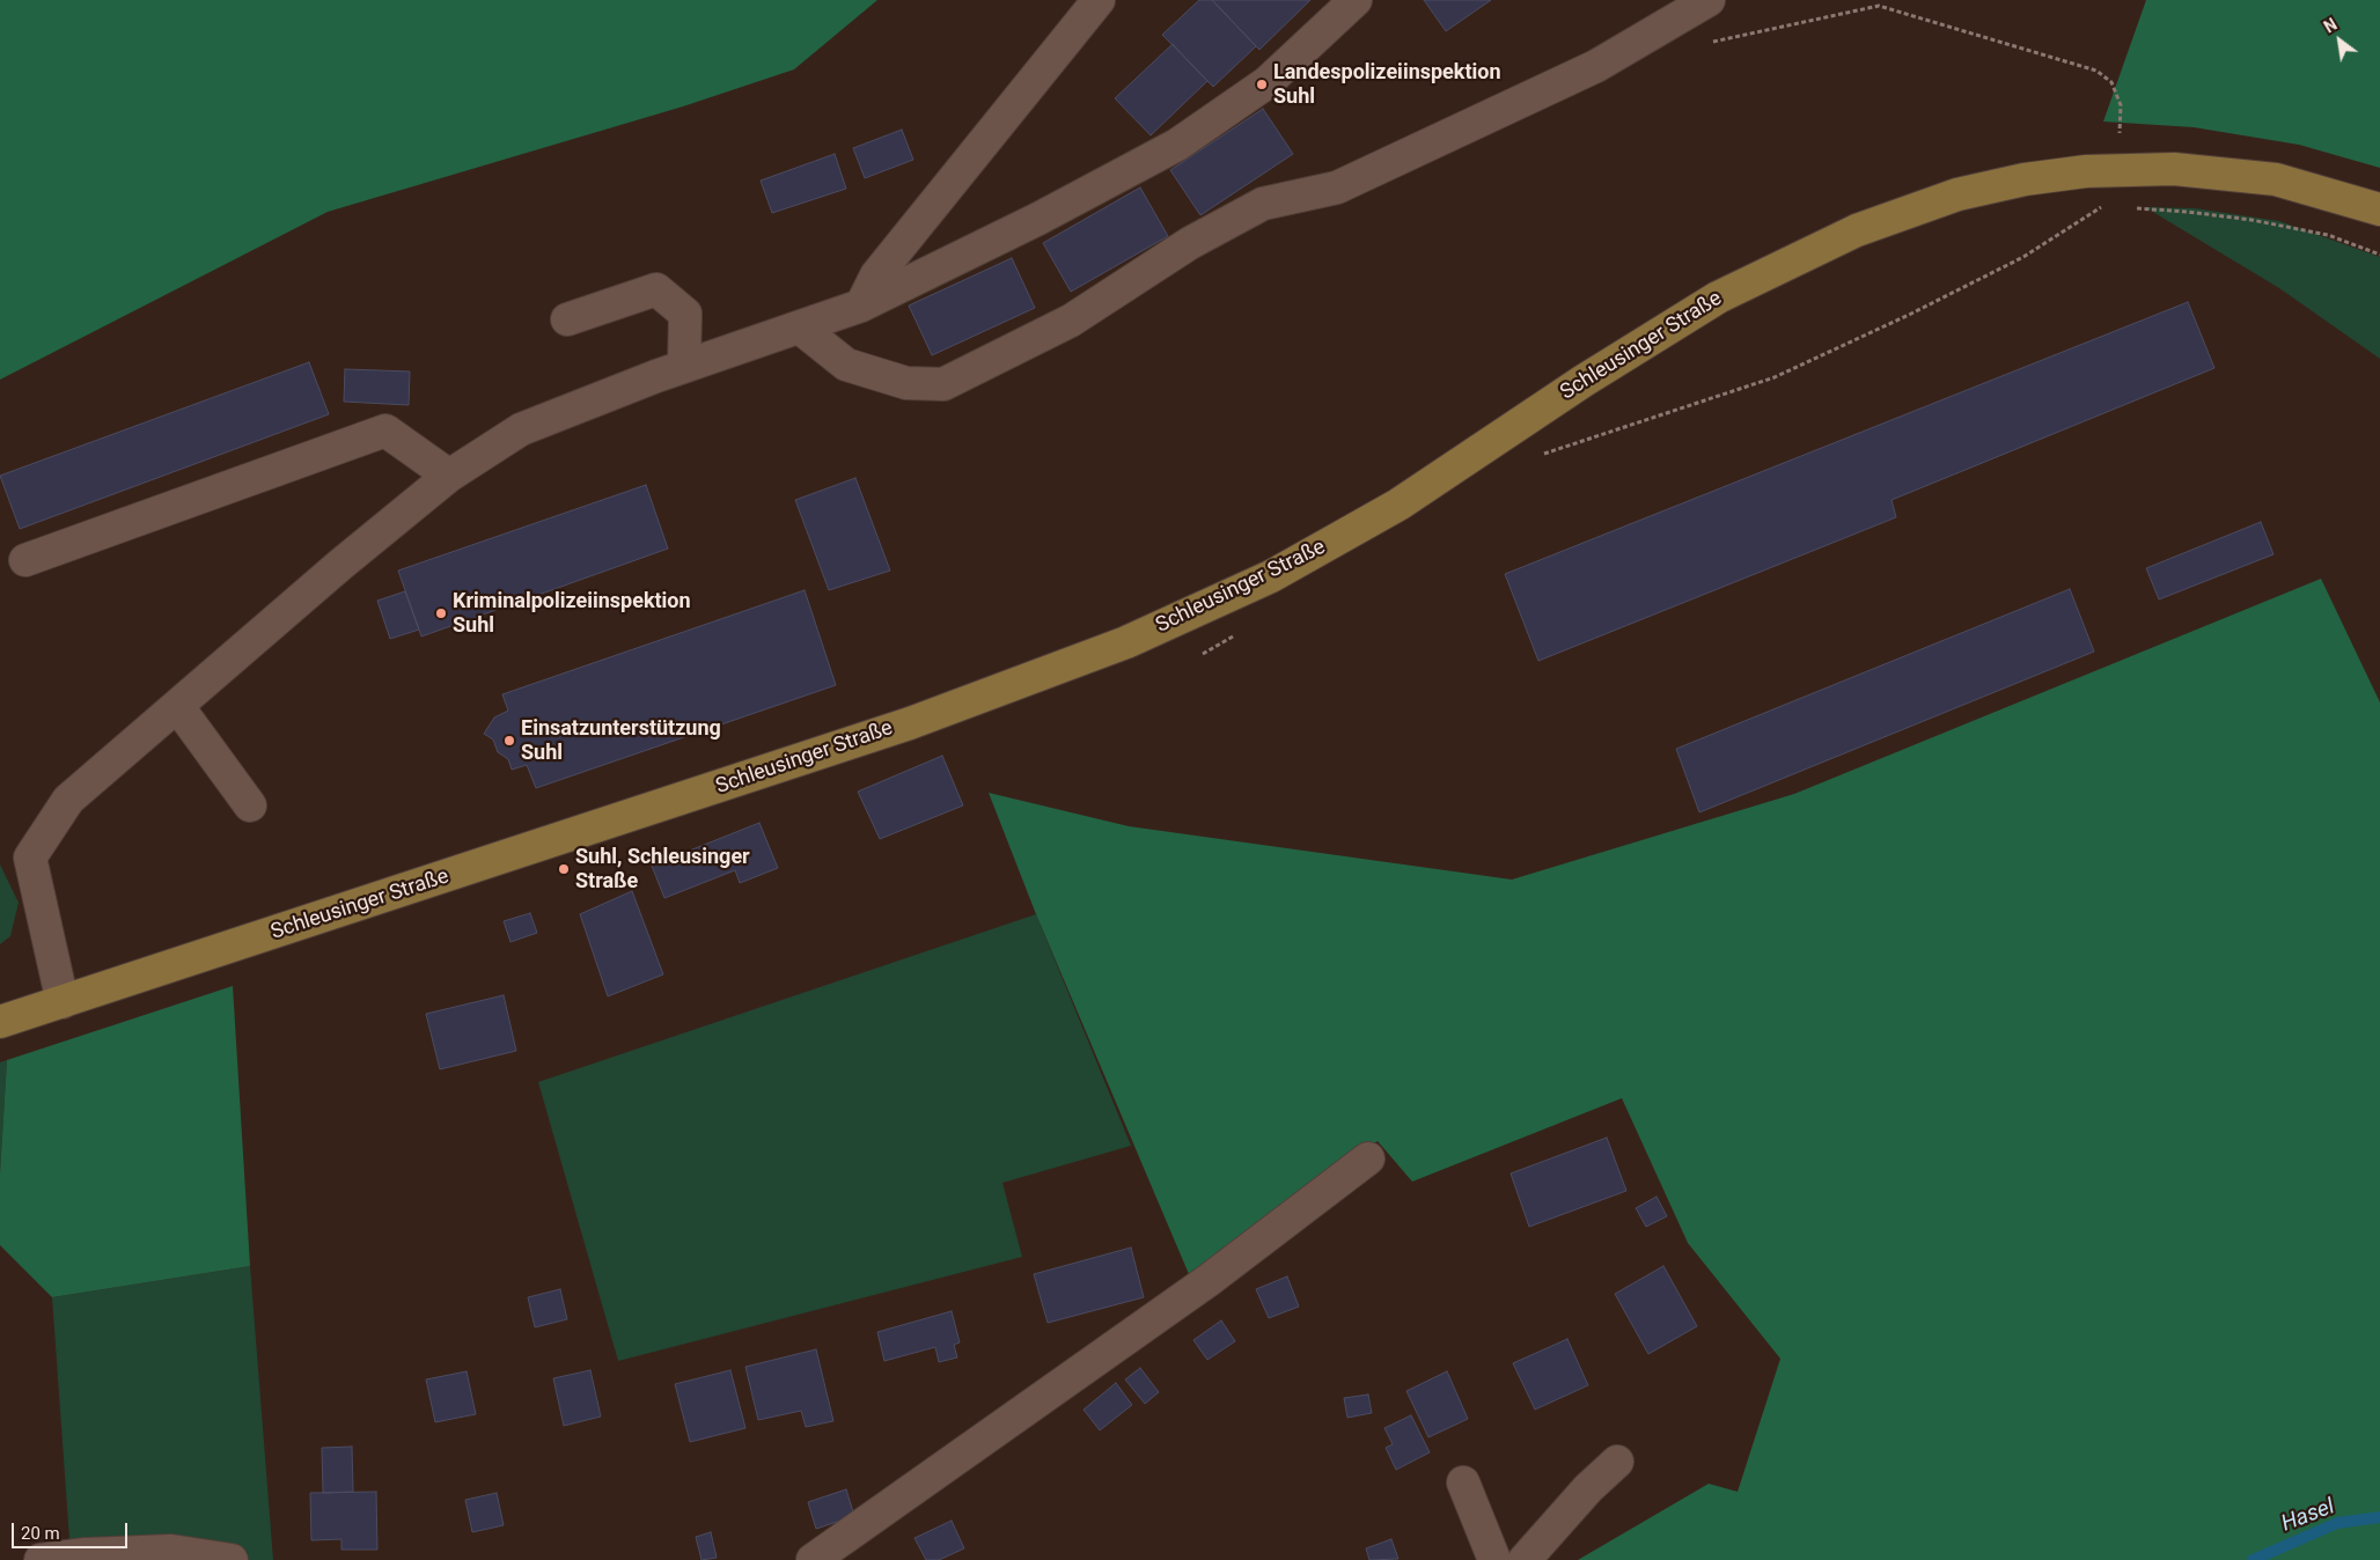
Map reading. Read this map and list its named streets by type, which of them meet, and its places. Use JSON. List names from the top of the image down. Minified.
{"streets":{"main road":["Schleusinger Straße"]},"water":["Hasel"],"places":["Landespolizeiinspektion Suhl","Kriminalpolizeiinspektion Suhl","Einsatzunterstützung Suhl","Suhl, Schleusinger Straße"],"scale_bar":"20 m","north":"top left"}
